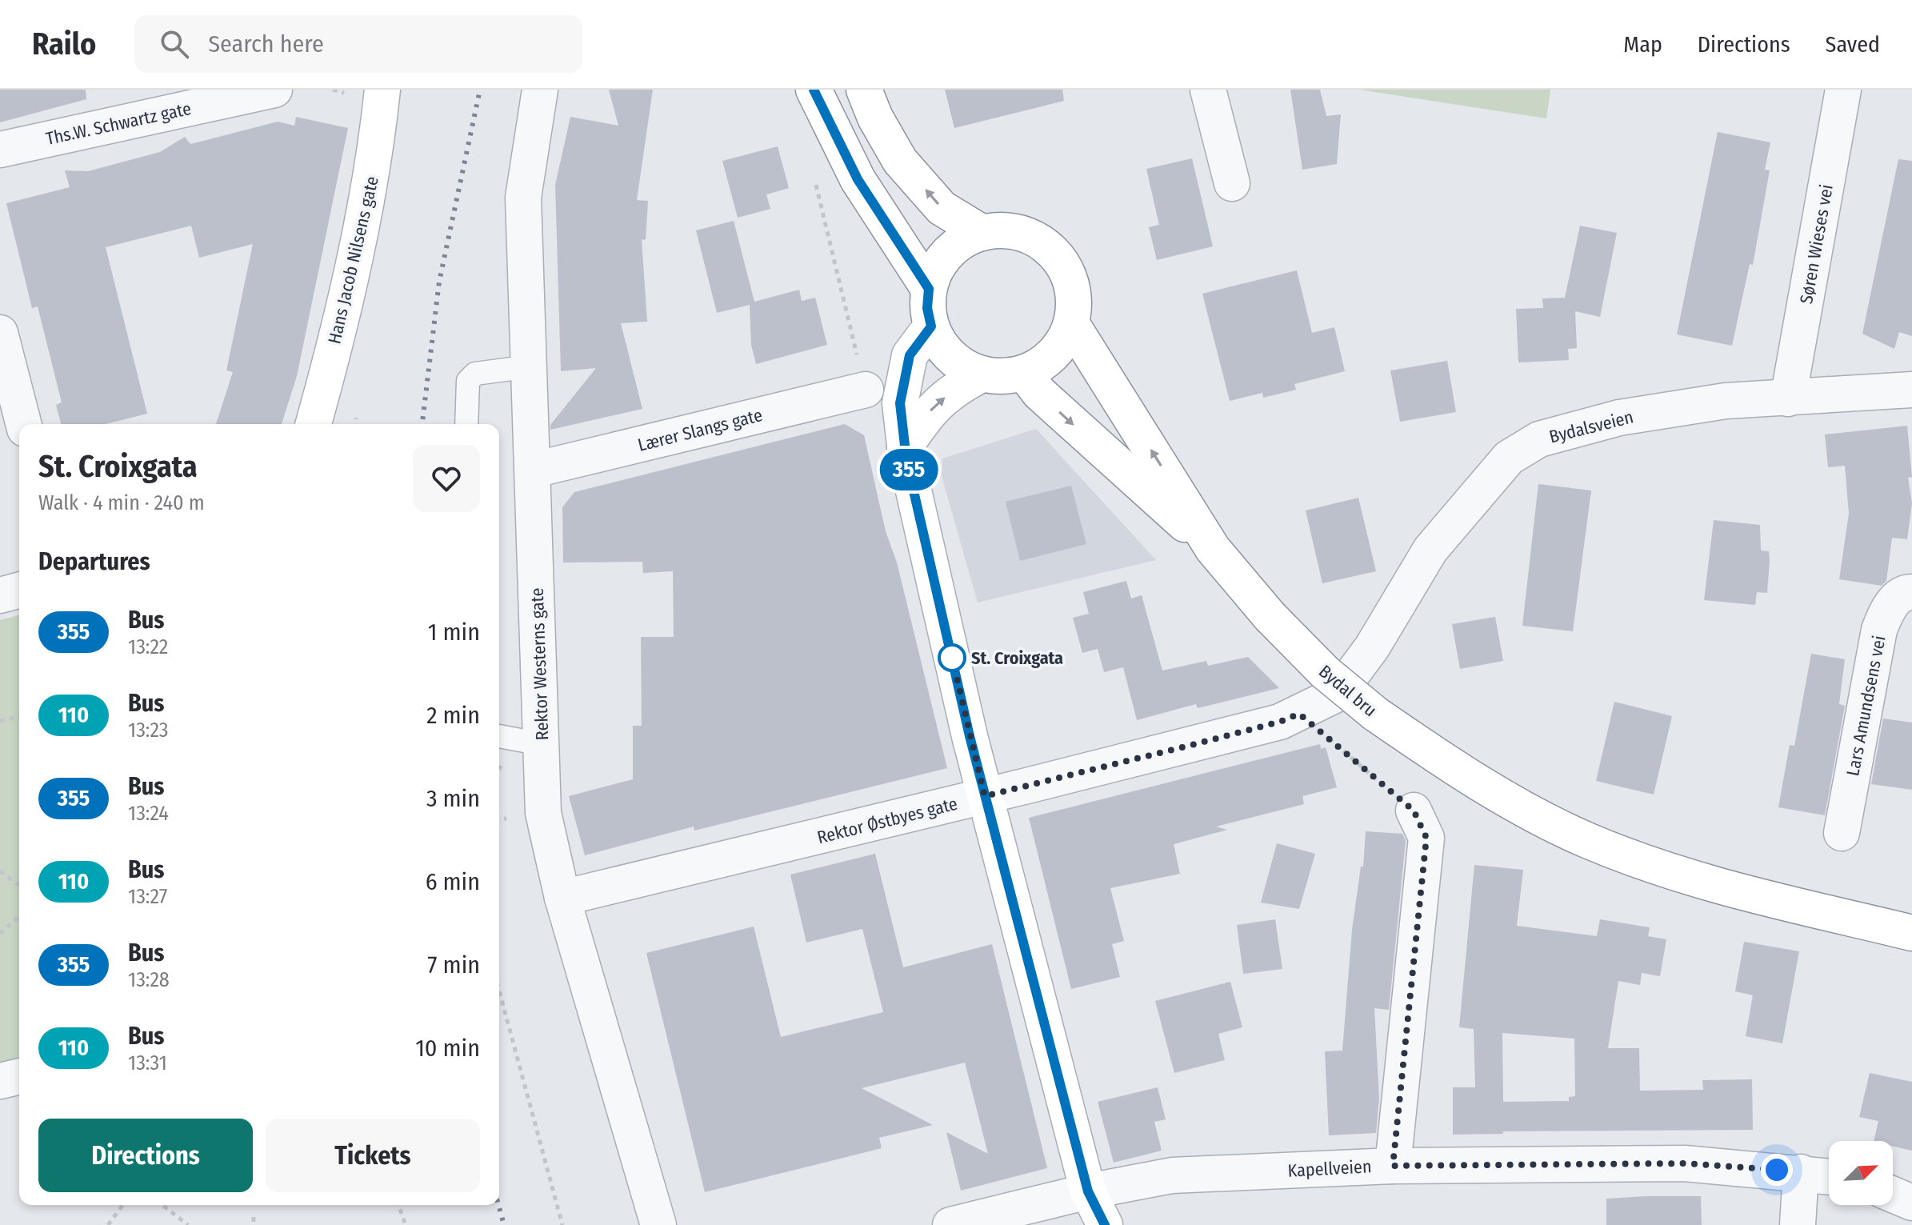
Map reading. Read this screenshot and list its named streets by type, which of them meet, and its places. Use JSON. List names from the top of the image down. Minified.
{"streets":{"main road":["Hans Jacob Nilsens gate","Bydal bru"],"street":["Ths.W. Schwartz gate","Søren Wieses vei","Bydalsveien","Lærer Slangs gate","Rektor Westerns gate","Lars Amundsens vei","Rektor Østbyes gate","Kapellveien"]},"crossings":[["Søren Wieses vei","Bydalsveien"],["Bydalsveien","Rektor Østbyes gate"],["Lærer Slangs gate","Rektor Westerns gate"],["Rektor Westerns gate","Rektor Østbyes gate"]],"places":["St. Croixgata"],"lines":["bus line 355"],"north":"top right","page":{"header":"Railo","search":"Search here","nav":["Map","Directions","Saved"],"on_map":"355","heading":[["St. Croixgata","Walk · 4 min · 240 m"],"Departures"],"list":[{"mark":"355","name":"Bus","note":"13:22","value":"1 min"},{"mark":"110","name":"Bus","note":"13:23","value":"2 min"},{"mark":"355","name":"Bus","note":"13:24","value":"3 min"},{"mark":"110","name":"Bus","note":"13:27","value":"6 min"},{"mark":"355","name":"Bus","note":"13:28","value":"7 min"},{"mark":"110","name":"Bus","note":"13:31","value":"10 min"}],"buttons":["Directions","Tickets"]}}
